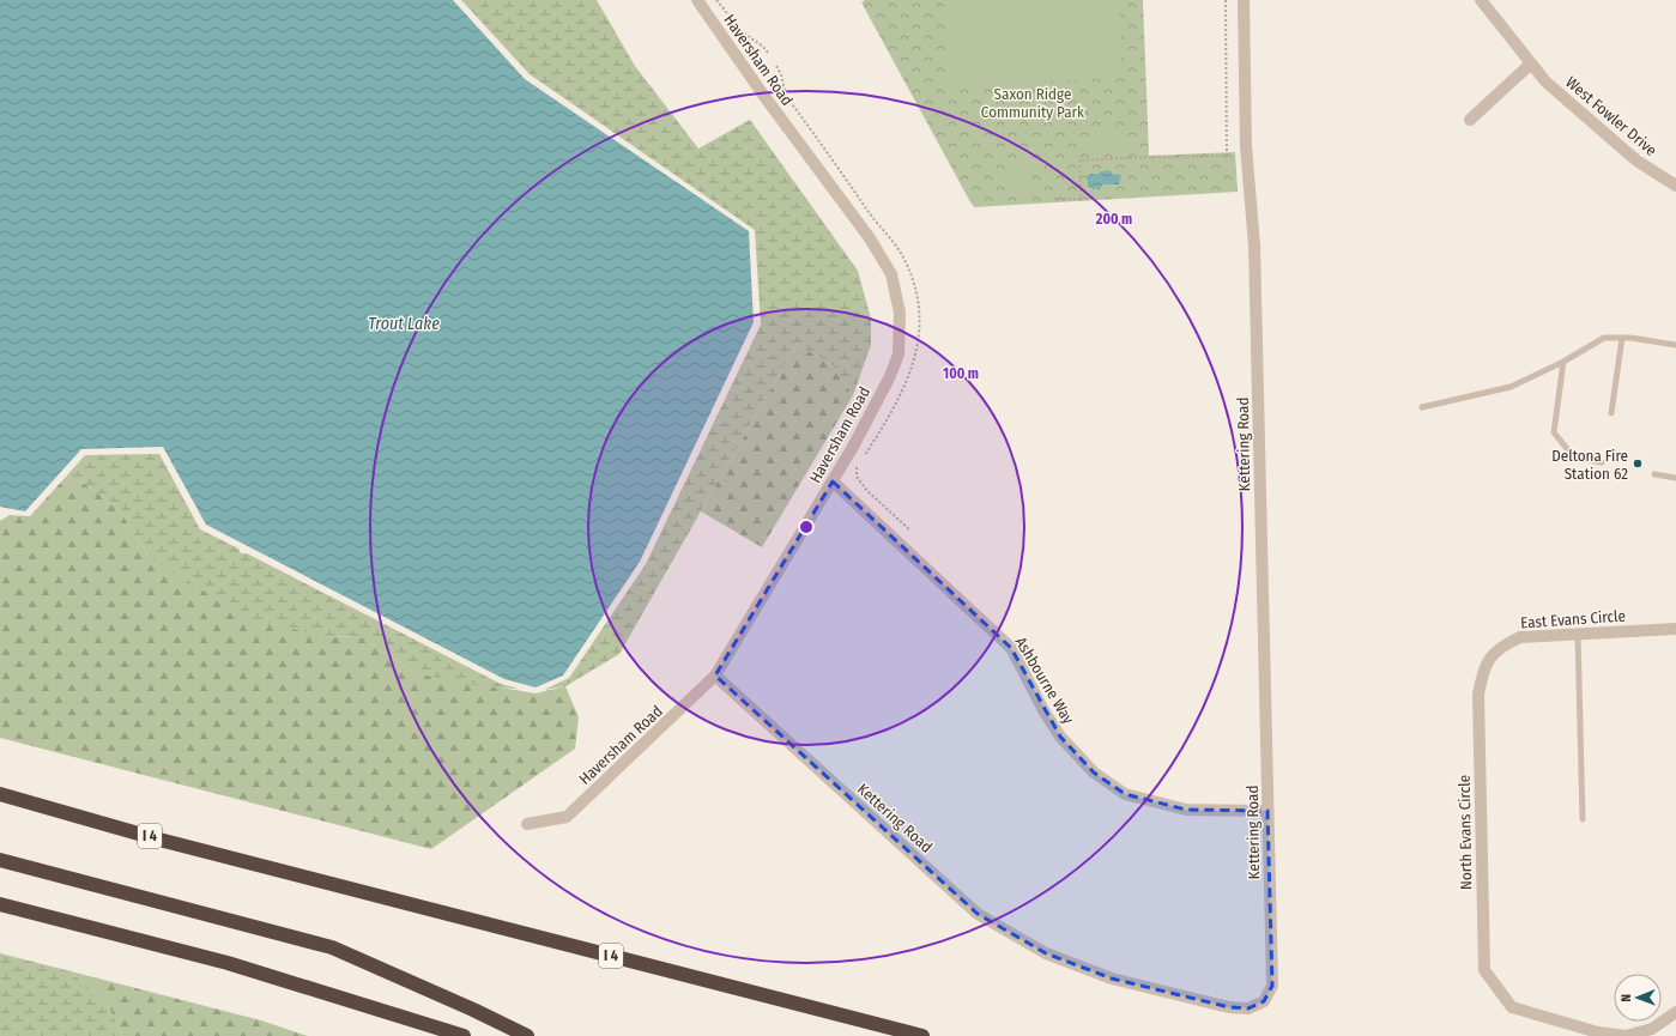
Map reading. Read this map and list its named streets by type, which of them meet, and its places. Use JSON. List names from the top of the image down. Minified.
{"streets":{"highway":["I 4"],"street":["Haversham Road","West Fowler Drive","Kettering Road","East Evans Circle","Ashbourne Way","North Evans Circle"]},"crossings":[["Haversham Road","Kettering Road"],["Haversham Road","Ashbourne Way"],["Kettering Road","Ashbourne Way"],["East Evans Circle","North Evans Circle"]],"water":["Trout Lake"],"parks":["Saxon Ridge Community Park"],"places":["Deltona Fire Station 62"],"north":"left","rings":["200 m","100 m"]}
